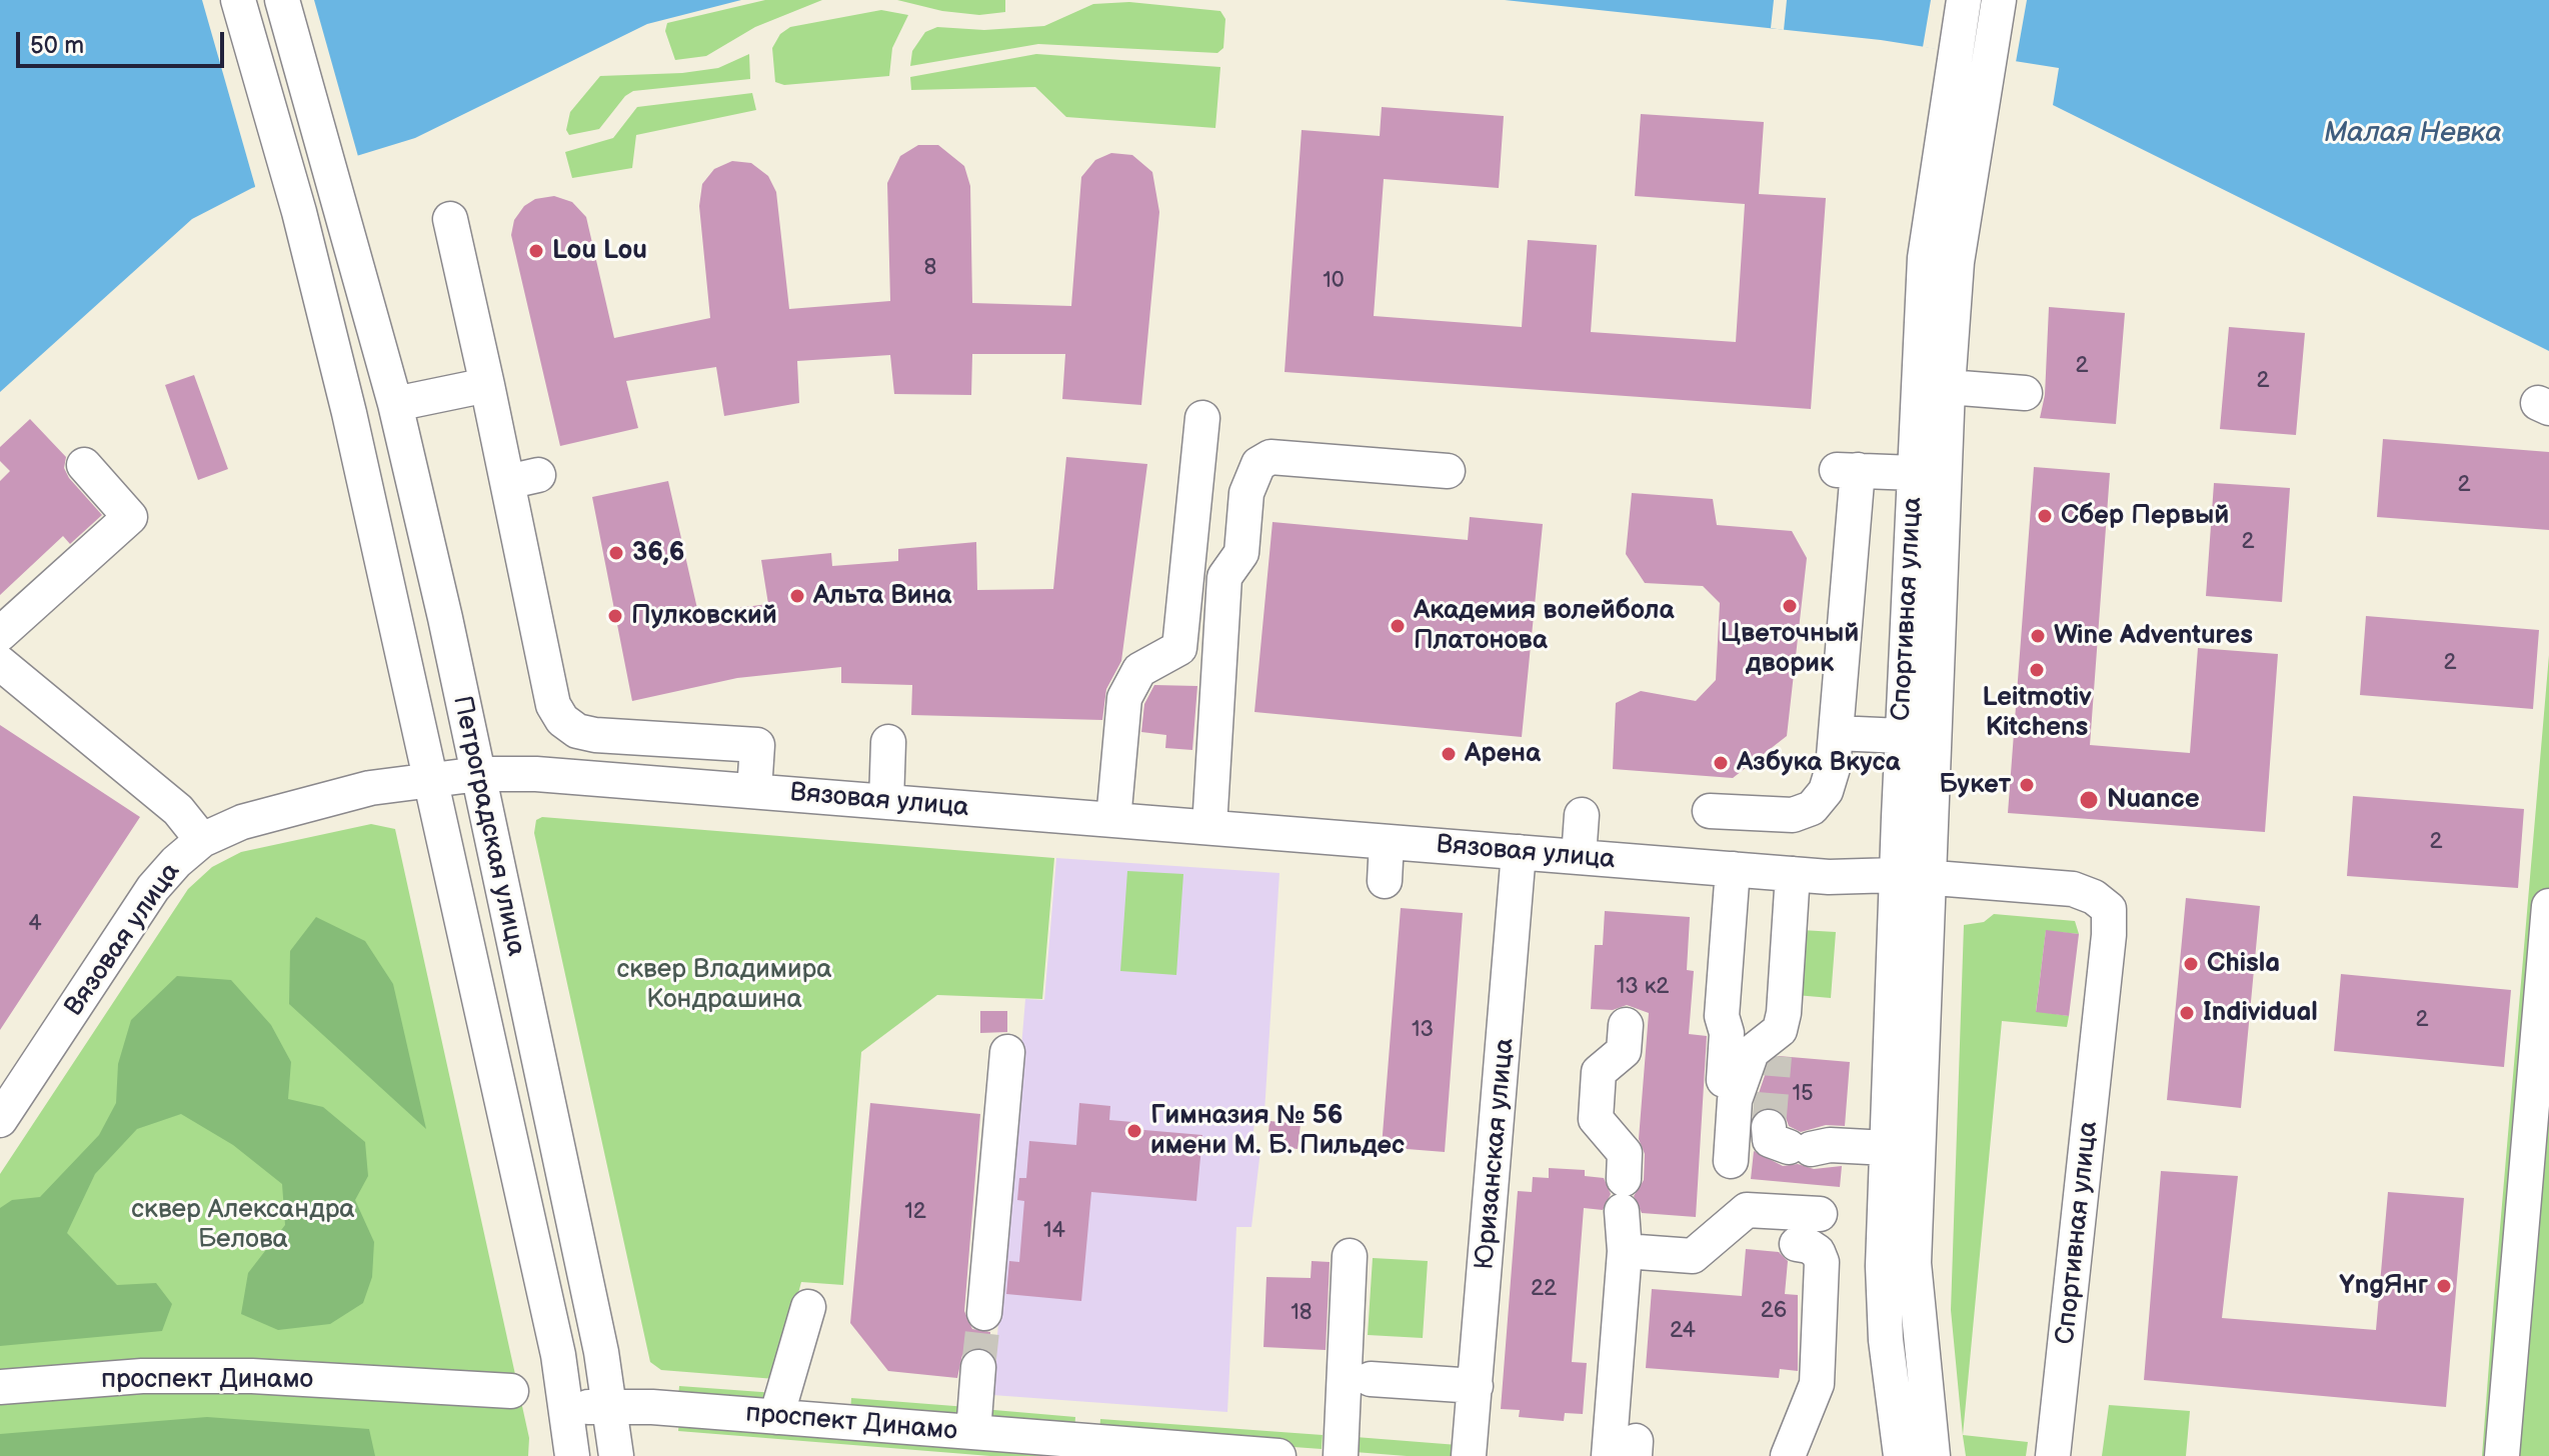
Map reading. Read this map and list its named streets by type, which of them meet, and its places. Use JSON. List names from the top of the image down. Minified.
{"streets":{"street":["Спортивная улица","Вязовая улица","Петроградская улица","Юризанская улица","проспект Динамо"]},"crossings":[["Спортивная улица","Вязовая улица"],["Вязовая улица","Петроградская улица"],["Вязовая улица","Юризанская улица"],["Петроградская улица","проспект Динамо"]],"water":["Малая Невка"],"parks":["сквер Владимира Кондрашина","сквер Александра Белова"],"places":["Lou Lou","Сбер Первый","36,6","Альта Вина","Цветочный дворик","Пулковский","Академия волейбола Платонова","Wine Adventures","Leitmotiv Kitchens","Арена","Азбука Вкуса","Букет","Nuance","Chisla","Individual","Гимназия № 56 имени М. Б. Пильдес","YngЯнг"],"house_numbers":["8","10","2","2","2","2","2","2","4","13 к2","2","13","15","12","14","22","26","18","24"],"scale_bar":"50 m"}
